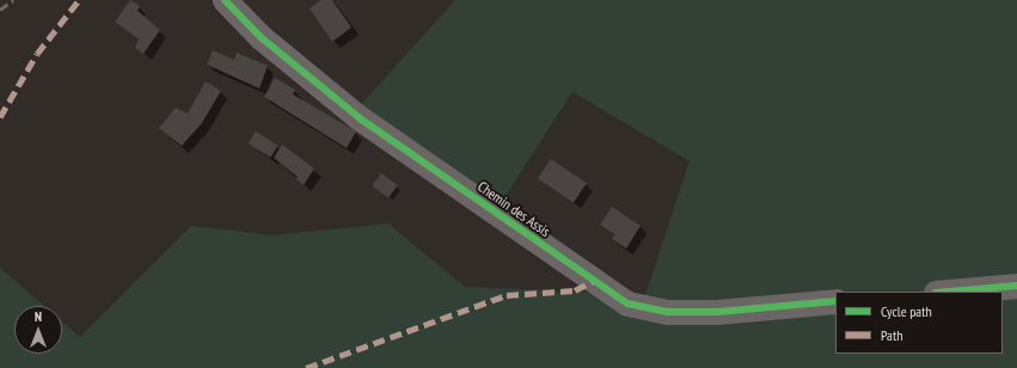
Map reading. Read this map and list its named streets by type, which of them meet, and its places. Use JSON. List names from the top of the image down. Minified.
{"streets":{"street":["Chemin des Assis"]},"legend":["Cycle path","Path"],"north":"top"}
